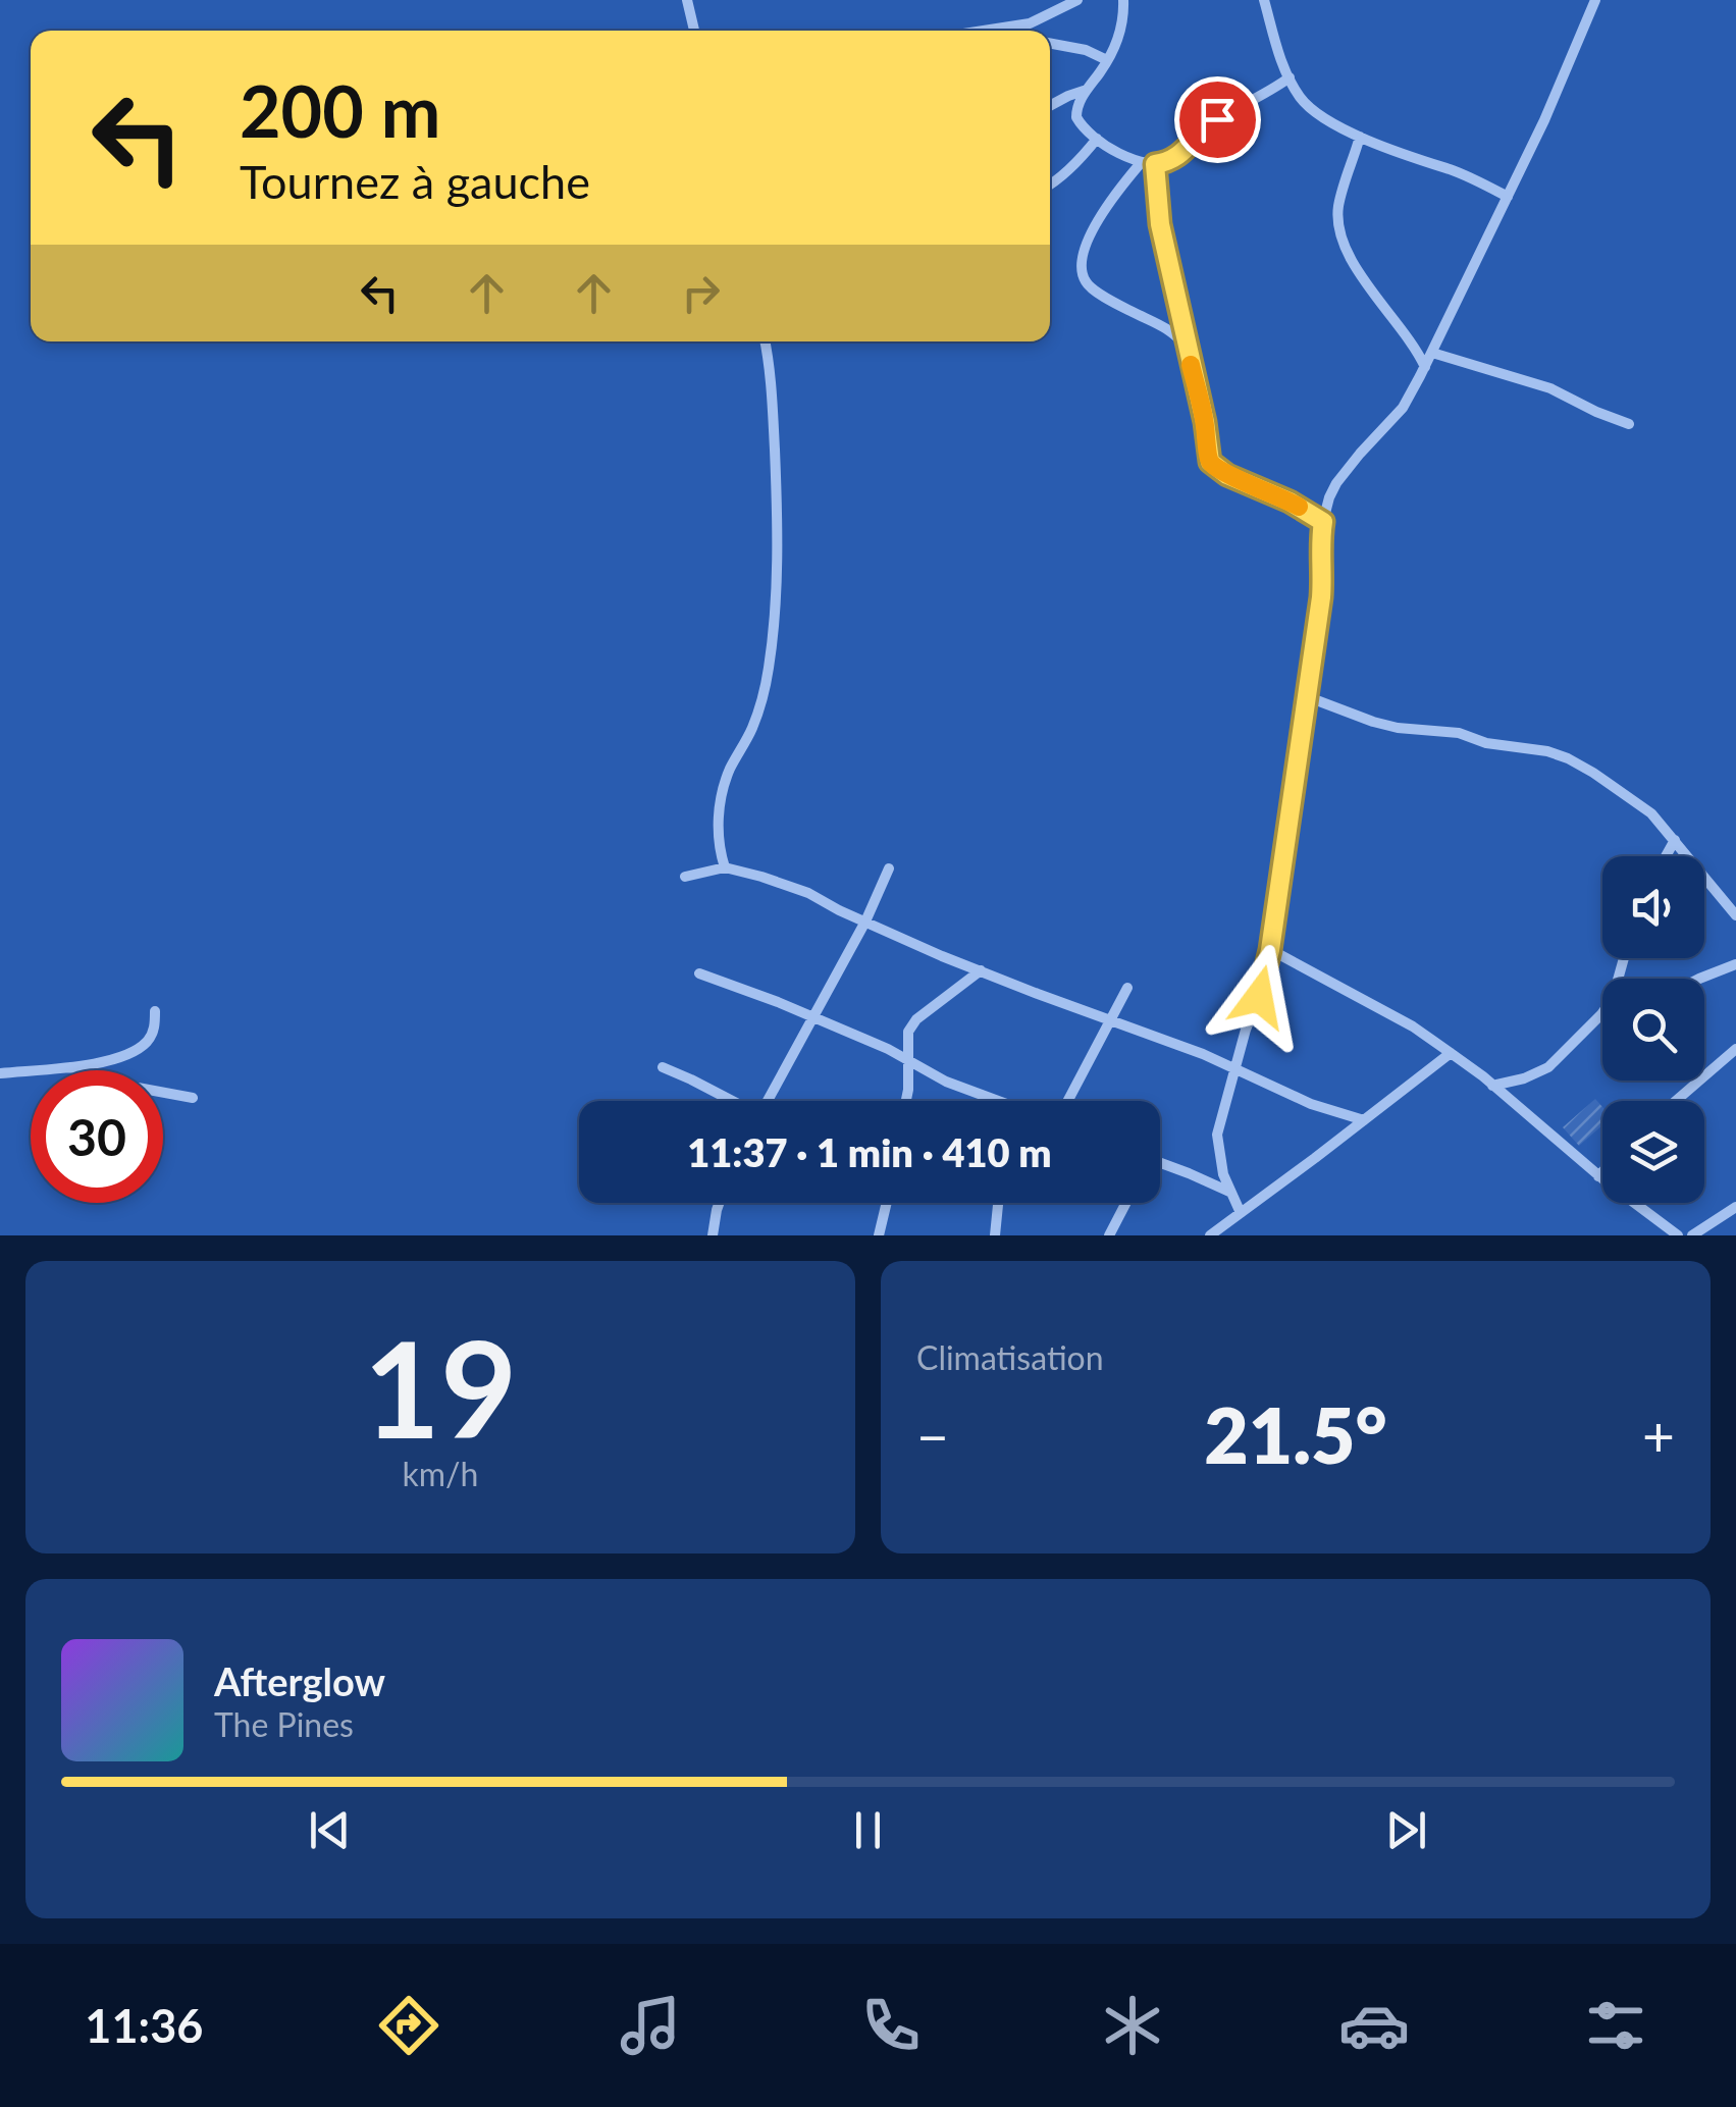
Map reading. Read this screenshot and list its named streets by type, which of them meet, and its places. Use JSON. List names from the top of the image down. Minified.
{"page":{"turn":["200 m","Tournez à gauche"],"limit":"30","trip":"11:37 · 1 min · 410 m","tile":[["19","km/h"],"Climatisation"],"heat":["−","21.5°","+"],"song":["Afterglow","The Pines"],"tabs":"11:36"}}
